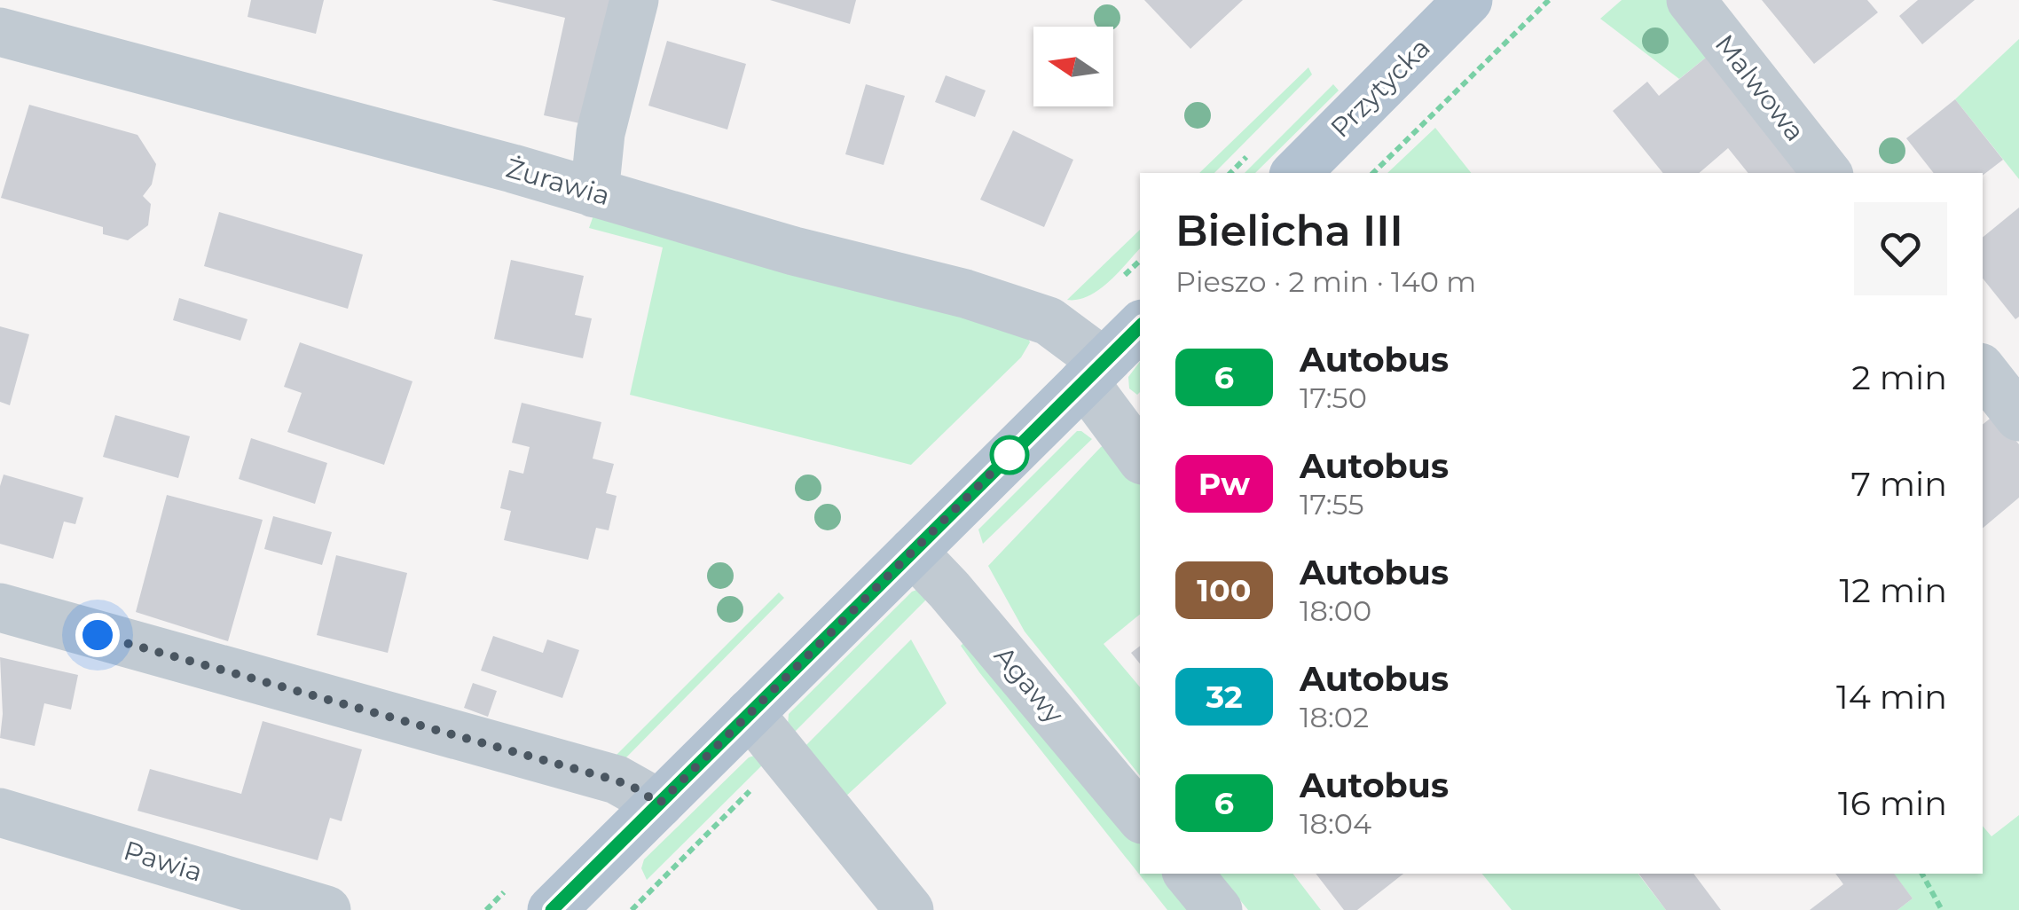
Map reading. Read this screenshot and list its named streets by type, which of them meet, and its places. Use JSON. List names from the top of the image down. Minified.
{"streets":{"main road":["Przytycka"],"street":["Malwowa","Żurawia","Agawy","Pawia"]},"lines":["bus line 6"],"north":"left","page":{"heading":["Bielicha III","Pieszo · 2 min · 140 m"],"list":[{"mark":"6","name":"Autobus","note":"17:50","value":"2 min"},{"mark":"Pw","name":"Autobus","note":"17:55","value":"7 min"},{"mark":"100","name":"Autobus","note":"18:00","value":"12 min"},{"mark":"32","name":"Autobus","note":"18:02","value":"14 min"},{"mark":"6","name":"Autobus","note":"18:04","value":"16 min"}]}}
